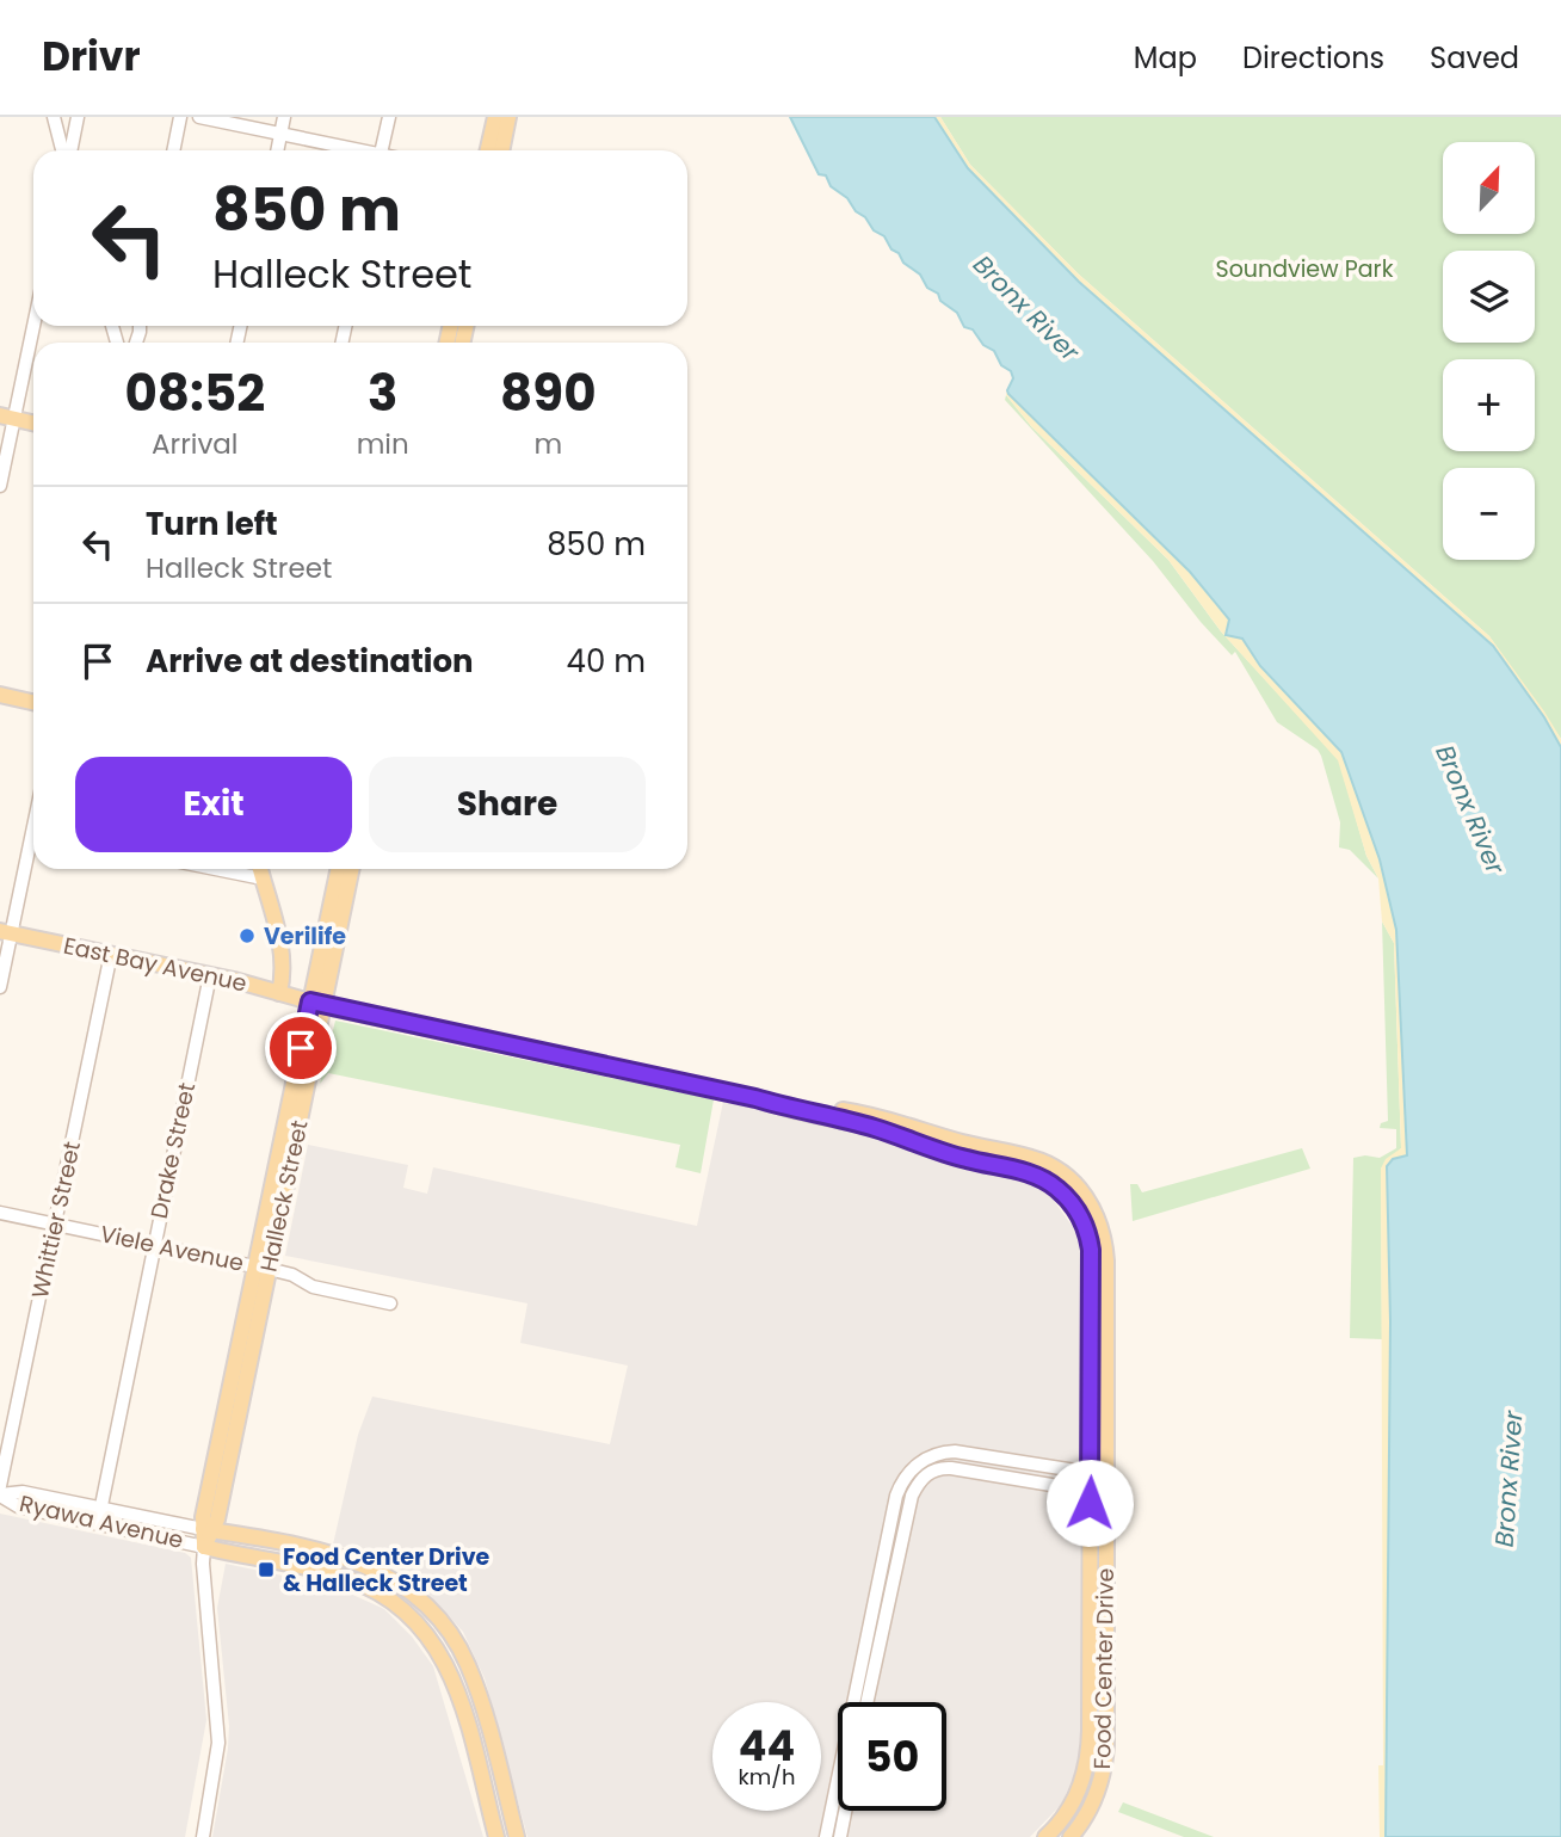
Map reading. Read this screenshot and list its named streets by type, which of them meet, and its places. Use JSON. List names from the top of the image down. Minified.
{"streets":{"main road":["East Bay Avenue","Halleck Street","Food Center Drive"],"street":["Drake Street","Whittier Street","Viele Avenue","Ryawa Avenue"]},"crossings":[["East Bay Avenue","Drake Street"],["East Bay Avenue","Halleck Street"],["East Bay Avenue","Whittier Street"],["East Bay Avenue","Food Center Drive"],["Drake Street","Viele Avenue"],["Drake Street","Ryawa Avenue"],["Halleck Street","Viele Avenue"],["Halleck Street","Ryawa Avenue"],["Halleck Street","Food Center Drive"],["Whittier Street","Viele Avenue"]],"water":["Bronx River"],"parks":["Soundview Park"],"places":{"other":["Verilife"],"transit":["Food Center Drive & Halleck Street"]},"north":"top right","page":{"header":"Drivr","nav":["Map","Directions","Saved"],"map_buttons":["+","−"],"turn":["850 m","Halleck Street"],"eta":["08:52","Arrival","3","min","890","m"],"list":[{"name":"Turn left","note":"Halleck Street","value":"850 m"},{"name":"Arrive at destination","value":"40 m"}],"buttons":["Exit","Share"],"speed":"44 km/h","limit":"50"}}
